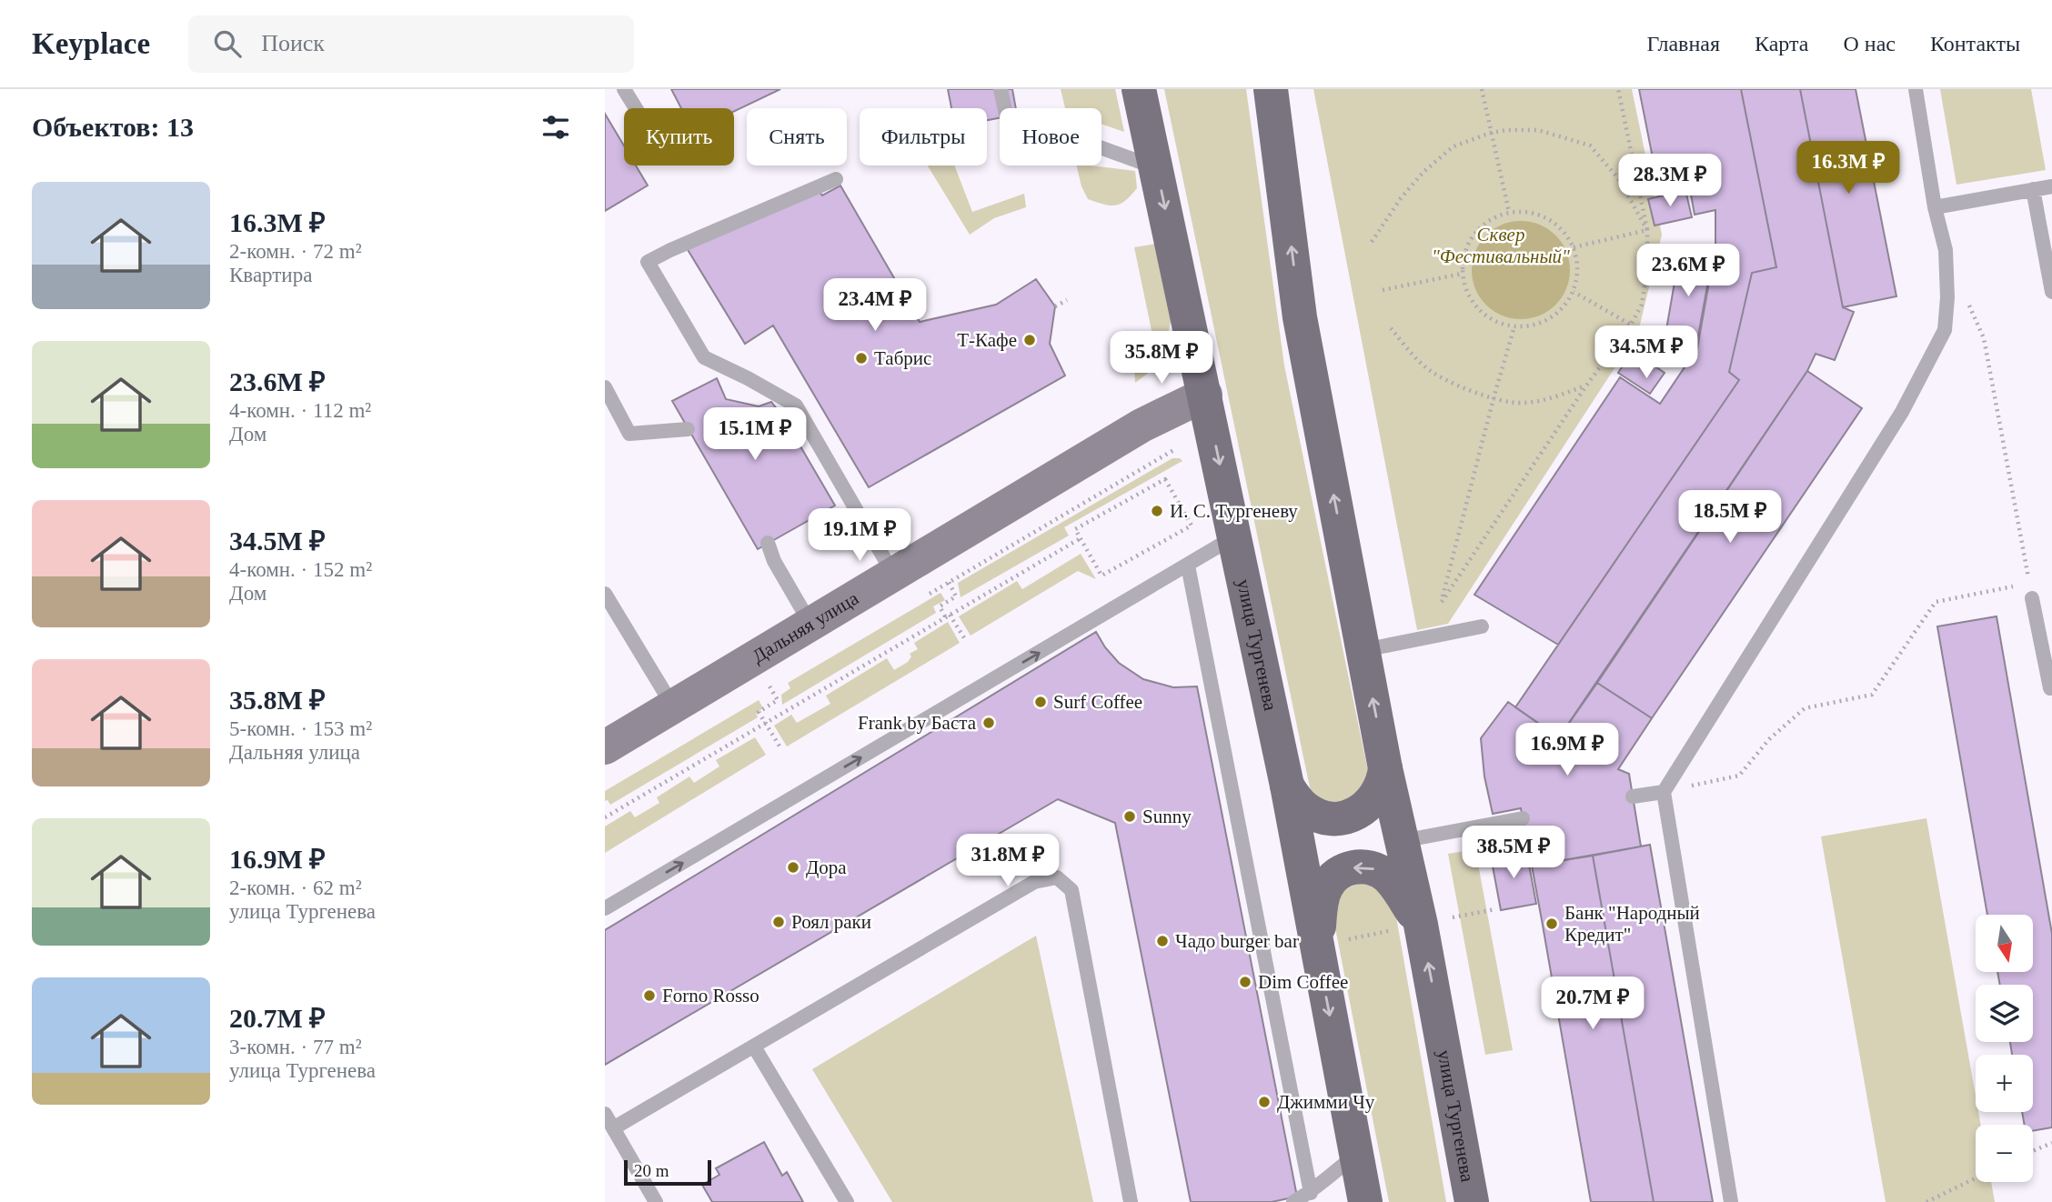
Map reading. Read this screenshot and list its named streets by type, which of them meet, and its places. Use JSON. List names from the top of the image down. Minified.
{"streets":{"main road":["улица Тургенева"],"street":["Дальняя улица"]},"crossings":[["Дальняя улица","улица Тургенева"]],"parks":["Сквер \"Фестивальный\""],"places":["Т-Кафе","Табрис","И. С. Тургеневу","Surf Coffee","Frank by Баста","Sunny","Дора","Роял раки","Банк \"Народный Кредит\"","Чадо burger bar","Dim Coffee","Forno Rosso","Джимми Чу"],"scale_bar":"20 m","north":"bottom","page":{"header":"Keyplace","search":"Поиск","nav":["Главная","Карта","О нас","Контакты"],"heading":"Объектов: 13","chip":["Купить","Снять","Фильтры","Новое"],"price":["16.3M ₽","28.3M ₽","23.6M ₽","23.4M ₽","34.5M ₽","35.8M ₽","15.1M ₽","18.5M ₽","19.1M ₽","16.9M ₽","38.5M ₽","31.8M ₽","20.7M ₽"],"list":[{"name":"16.3M ₽","note":"2-комн. · 72 m² · Квартира"},{"name":"23.6M ₽","note":"4-комн. · 112 m² · Дом"},{"name":"34.5M ₽","note":"4-комн. · 152 m² · Дом"},{"name":"35.8M ₽","note":"5-комн. · 153 m² · Дальняя улица"},{"name":"16.9M ₽","note":"2-комн. · 62 m² · улица Тургенева"},{"name":"20.7M ₽","note":"3-комн. · 77 m² · улица Тургенева"}],"map_buttons":["+","−"],"scale":"20 m"}}
